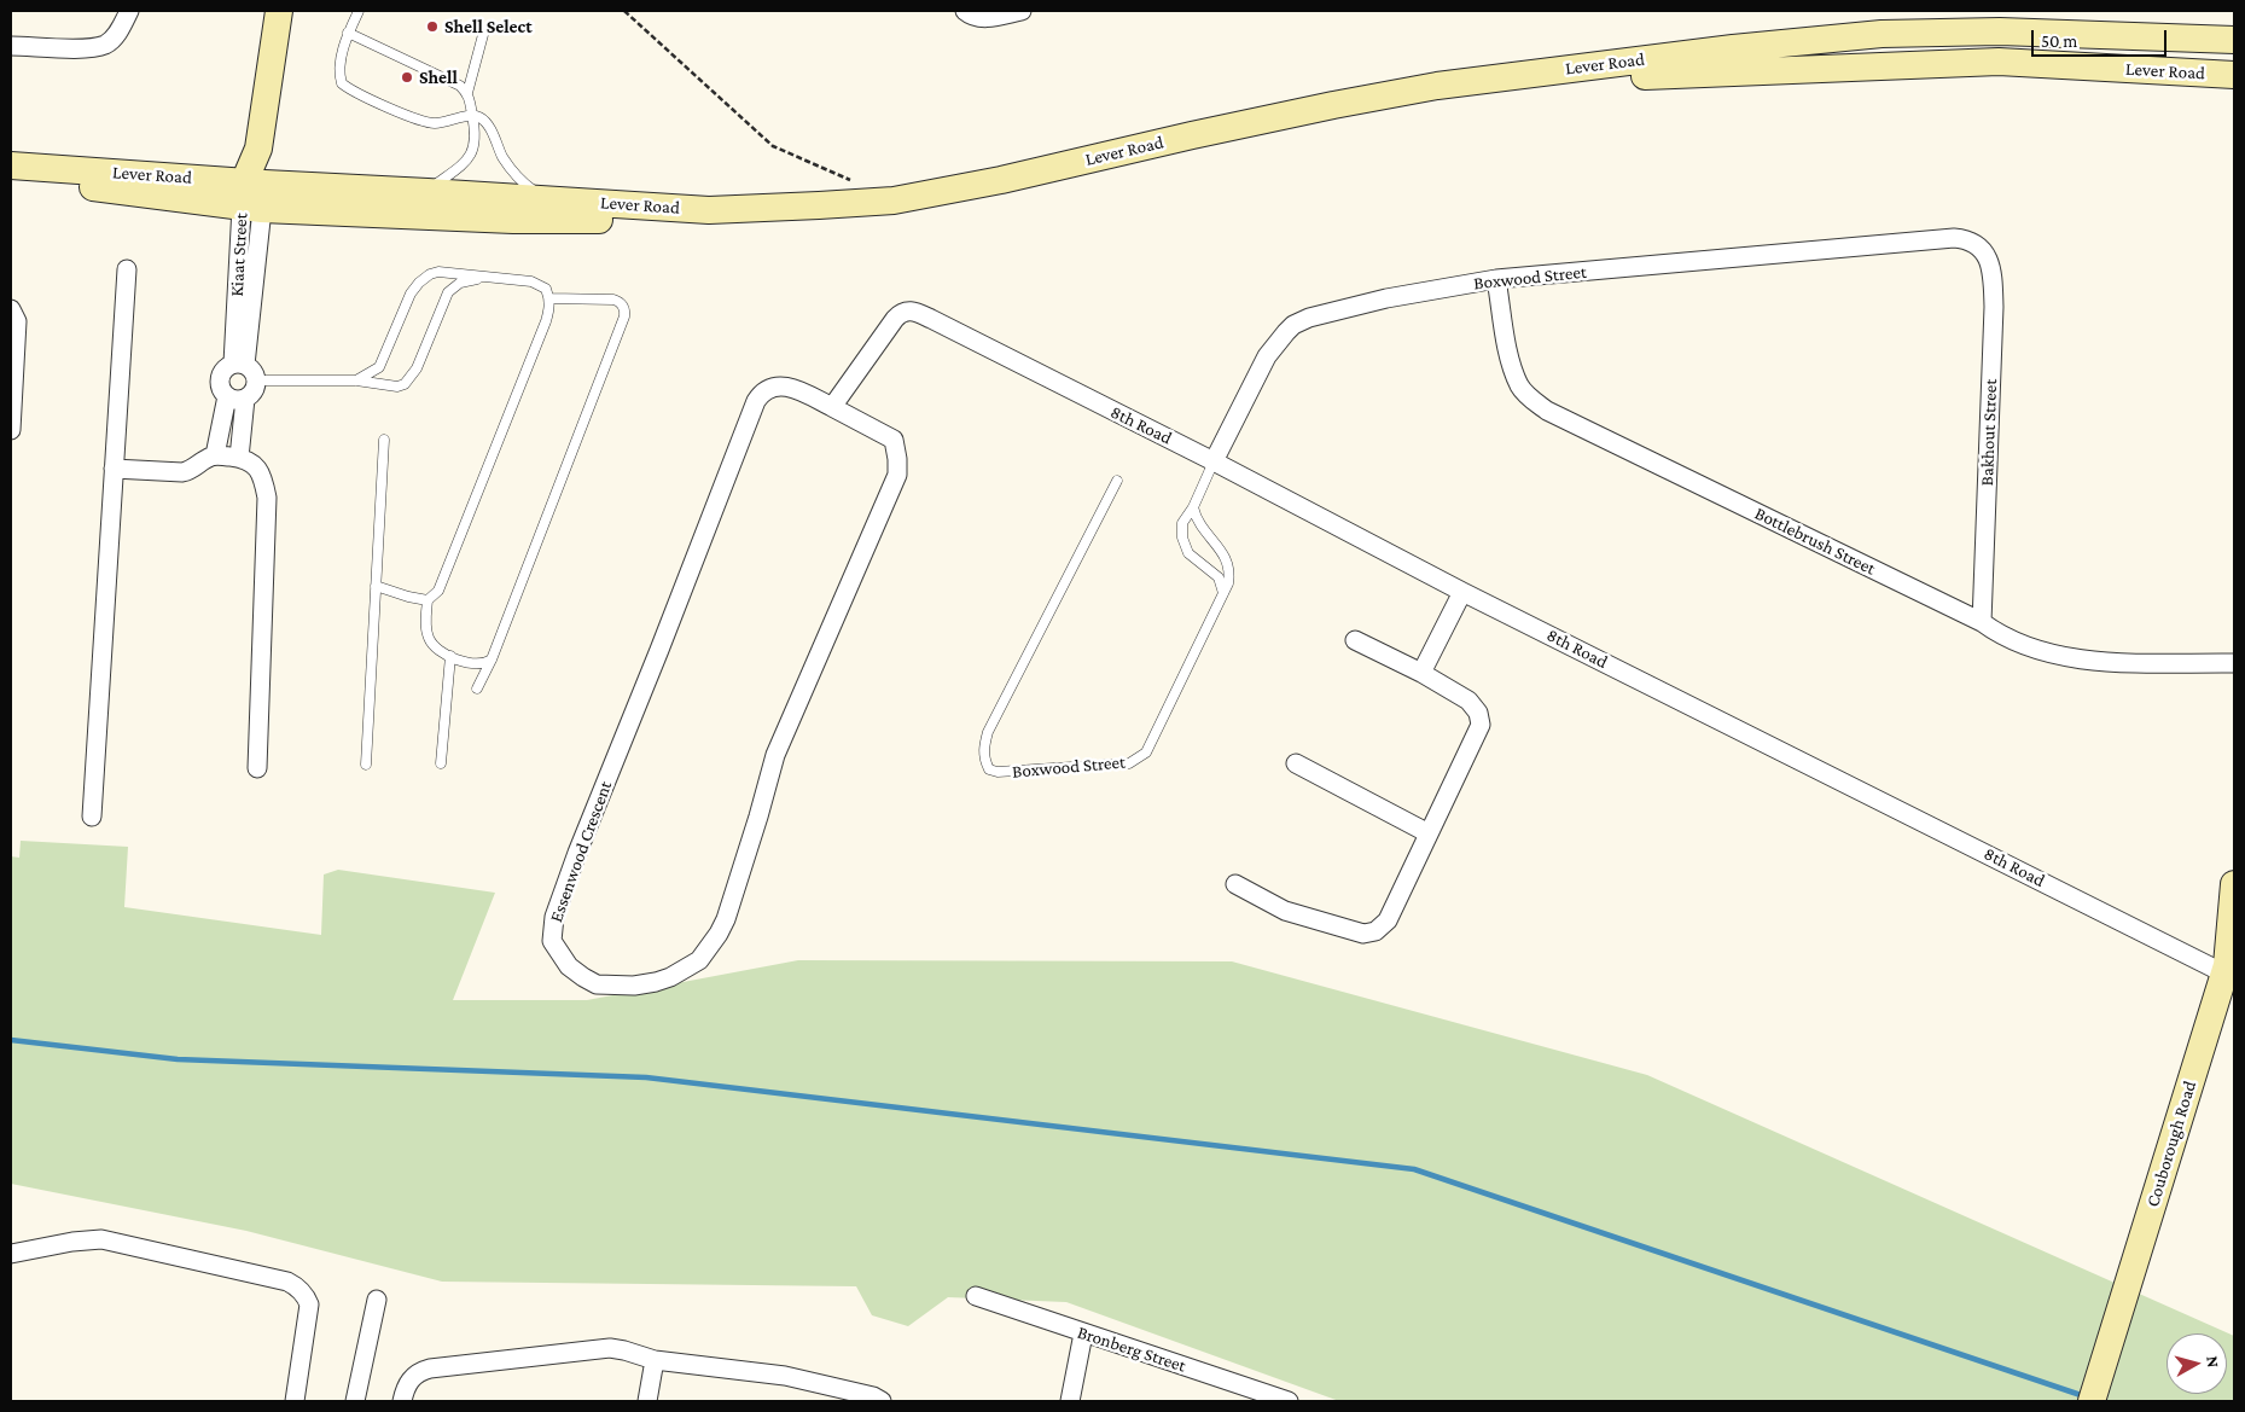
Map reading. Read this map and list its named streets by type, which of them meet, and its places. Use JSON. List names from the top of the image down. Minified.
{"streets":{"main road":["Lever Road","Kiaat Street","Couborough Road"],"street":["Boxwood Street","8th Road","Bakhout Street","Bottlebrush Street","Essenwood Crescent","Bronberg Street"]},"crossings":[["Lever Road","Kiaat Street"],["Boxwood Street","8th Road"],["Boxwood Street","Bakhout Street"],["Boxwood Street","Bottlebrush Street"],["8th Road","Essenwood Crescent"],["8th Road","Couborough Road"],["Bakhout Street","Bottlebrush Street"]],"places":["Shell Select","Shell"],"scale_bar":"50 m","north":"right"}
